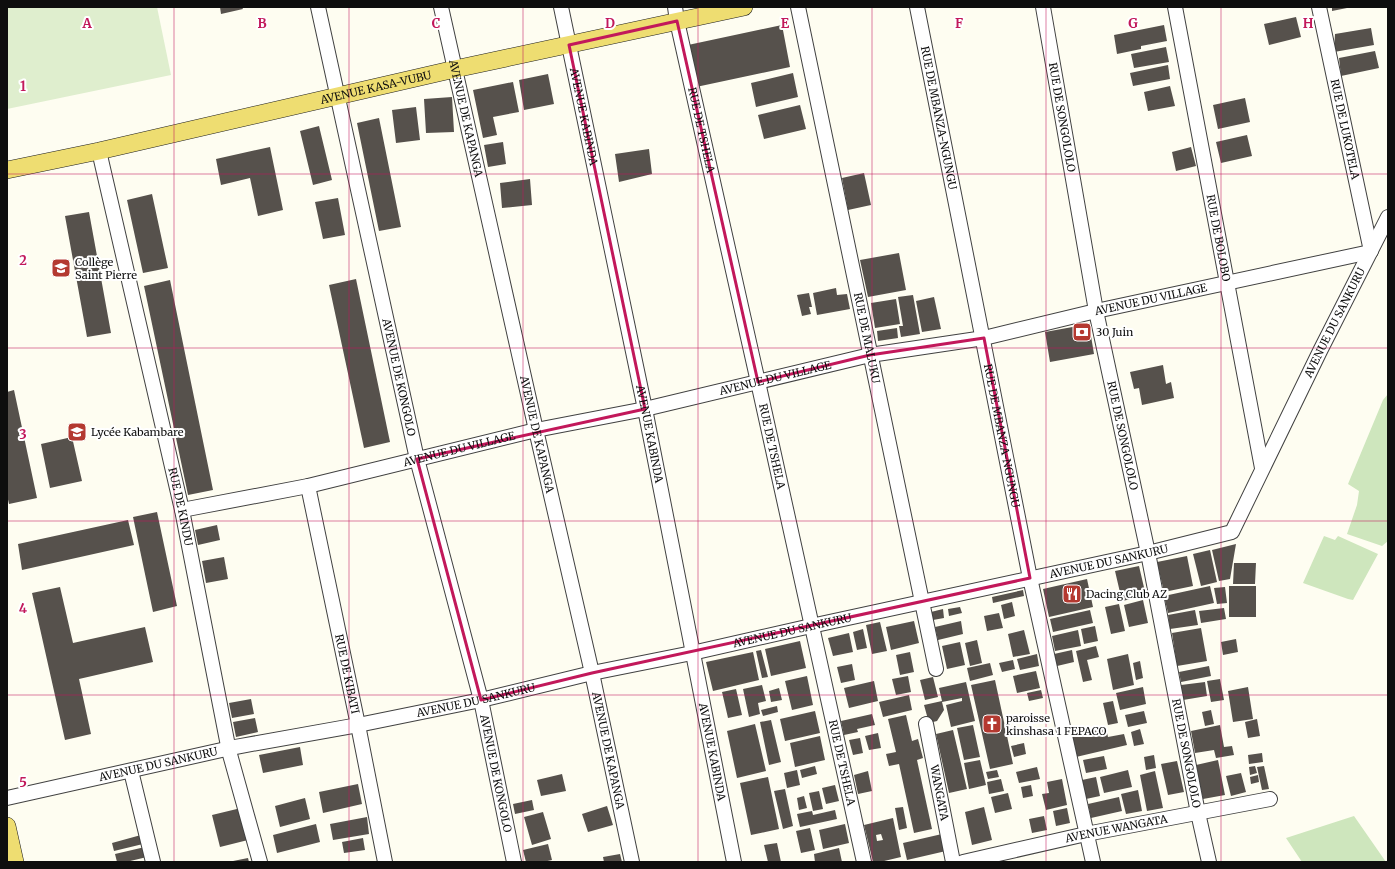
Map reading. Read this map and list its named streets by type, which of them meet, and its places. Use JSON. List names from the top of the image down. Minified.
{"streets":{"main road":["AVENUE KASA-VUBU"],"street":["AVENUE KABINDA","RUE DE MBANZA-NGUNGU","RUE DE SONGOLOLO","AVENUE DE KAPANGA","RUE DE LUKOTELA","RUE DE TSHELA","RUE DE BOLOBO","AVENUE DU VILLAGE","AVENUE DU SANKURU","RUE DE MALUKU","AVENUE DE KONGOLO","RUE DE KINDU","RUE DE KIBATI","WANGATA","AVENUE WANGATA"]},"crossings":[["AVENUE KASA-VUBU","AVENUE KABINDA"],["AVENUE KASA-VUBU","AVENUE DE KAPANGA"],["AVENUE KASA-VUBU","RUE DE TSHELA"],["AVENUE KASA-VUBU","AVENUE DE KONGOLO"],["AVENUE KASA-VUBU","RUE DE KINDU"],["AVENUE KABINDA","AVENUE DU VILLAGE"],["AVENUE KABINDA","AVENUE DU SANKURU"],["RUE DE MBANZA-NGUNGU","AVENUE DU VILLAGE"],["RUE DE MBANZA-NGUNGU","AVENUE DU SANKURU"],["RUE DE MBANZA-NGUNGU","AVENUE WANGATA"],["RUE DE SONGOLOLO","AVENUE DU VILLAGE"],["RUE DE SONGOLOLO","AVENUE DU SANKURU"],["RUE DE SONGOLOLO","AVENUE WANGATA"],["AVENUE DE KAPANGA","AVENUE DU VILLAGE"],["AVENUE DE KAPANGA","AVENUE DU SANKURU"],["RUE DE LUKOTELA","AVENUE DU VILLAGE"],["RUE DE LUKOTELA","AVENUE DU SANKURU"],["RUE DE TSHELA","AVENUE DU VILLAGE"],["RUE DE TSHELA","AVENUE DU SANKURU"],["RUE DE BOLOBO","AVENUE DU VILLAGE"],["RUE DE BOLOBO","AVENUE DU SANKURU"],["AVENUE DU VILLAGE","AVENUE DU SANKURU"],["AVENUE DU VILLAGE","RUE DE MALUKU"],["AVENUE DU VILLAGE","AVENUE DE KONGOLO"],["AVENUE DU VILLAGE","RUE DE KINDU"],["AVENUE DU VILLAGE","RUE DE KIBATI"],["AVENUE DU SANKURU","RUE DE MALUKU"],["AVENUE DU SANKURU","AVENUE DE KONGOLO"],["AVENUE DU SANKURU","RUE DE KINDU"],["AVENUE DU SANKURU","RUE DE KIBATI"]],"places":{"school or university":["Collège Saint Pierre","Lycée Kabambare"],"bank":["30 Juin"],"restaurant":["Dacing Club AZ"],"church":["paroisse kinshasa 1 FEPACO"]},"grid":{"columns":["A","B","C","D","E","F","G","H"],"rows":["1","2","3","4","5"]}}
